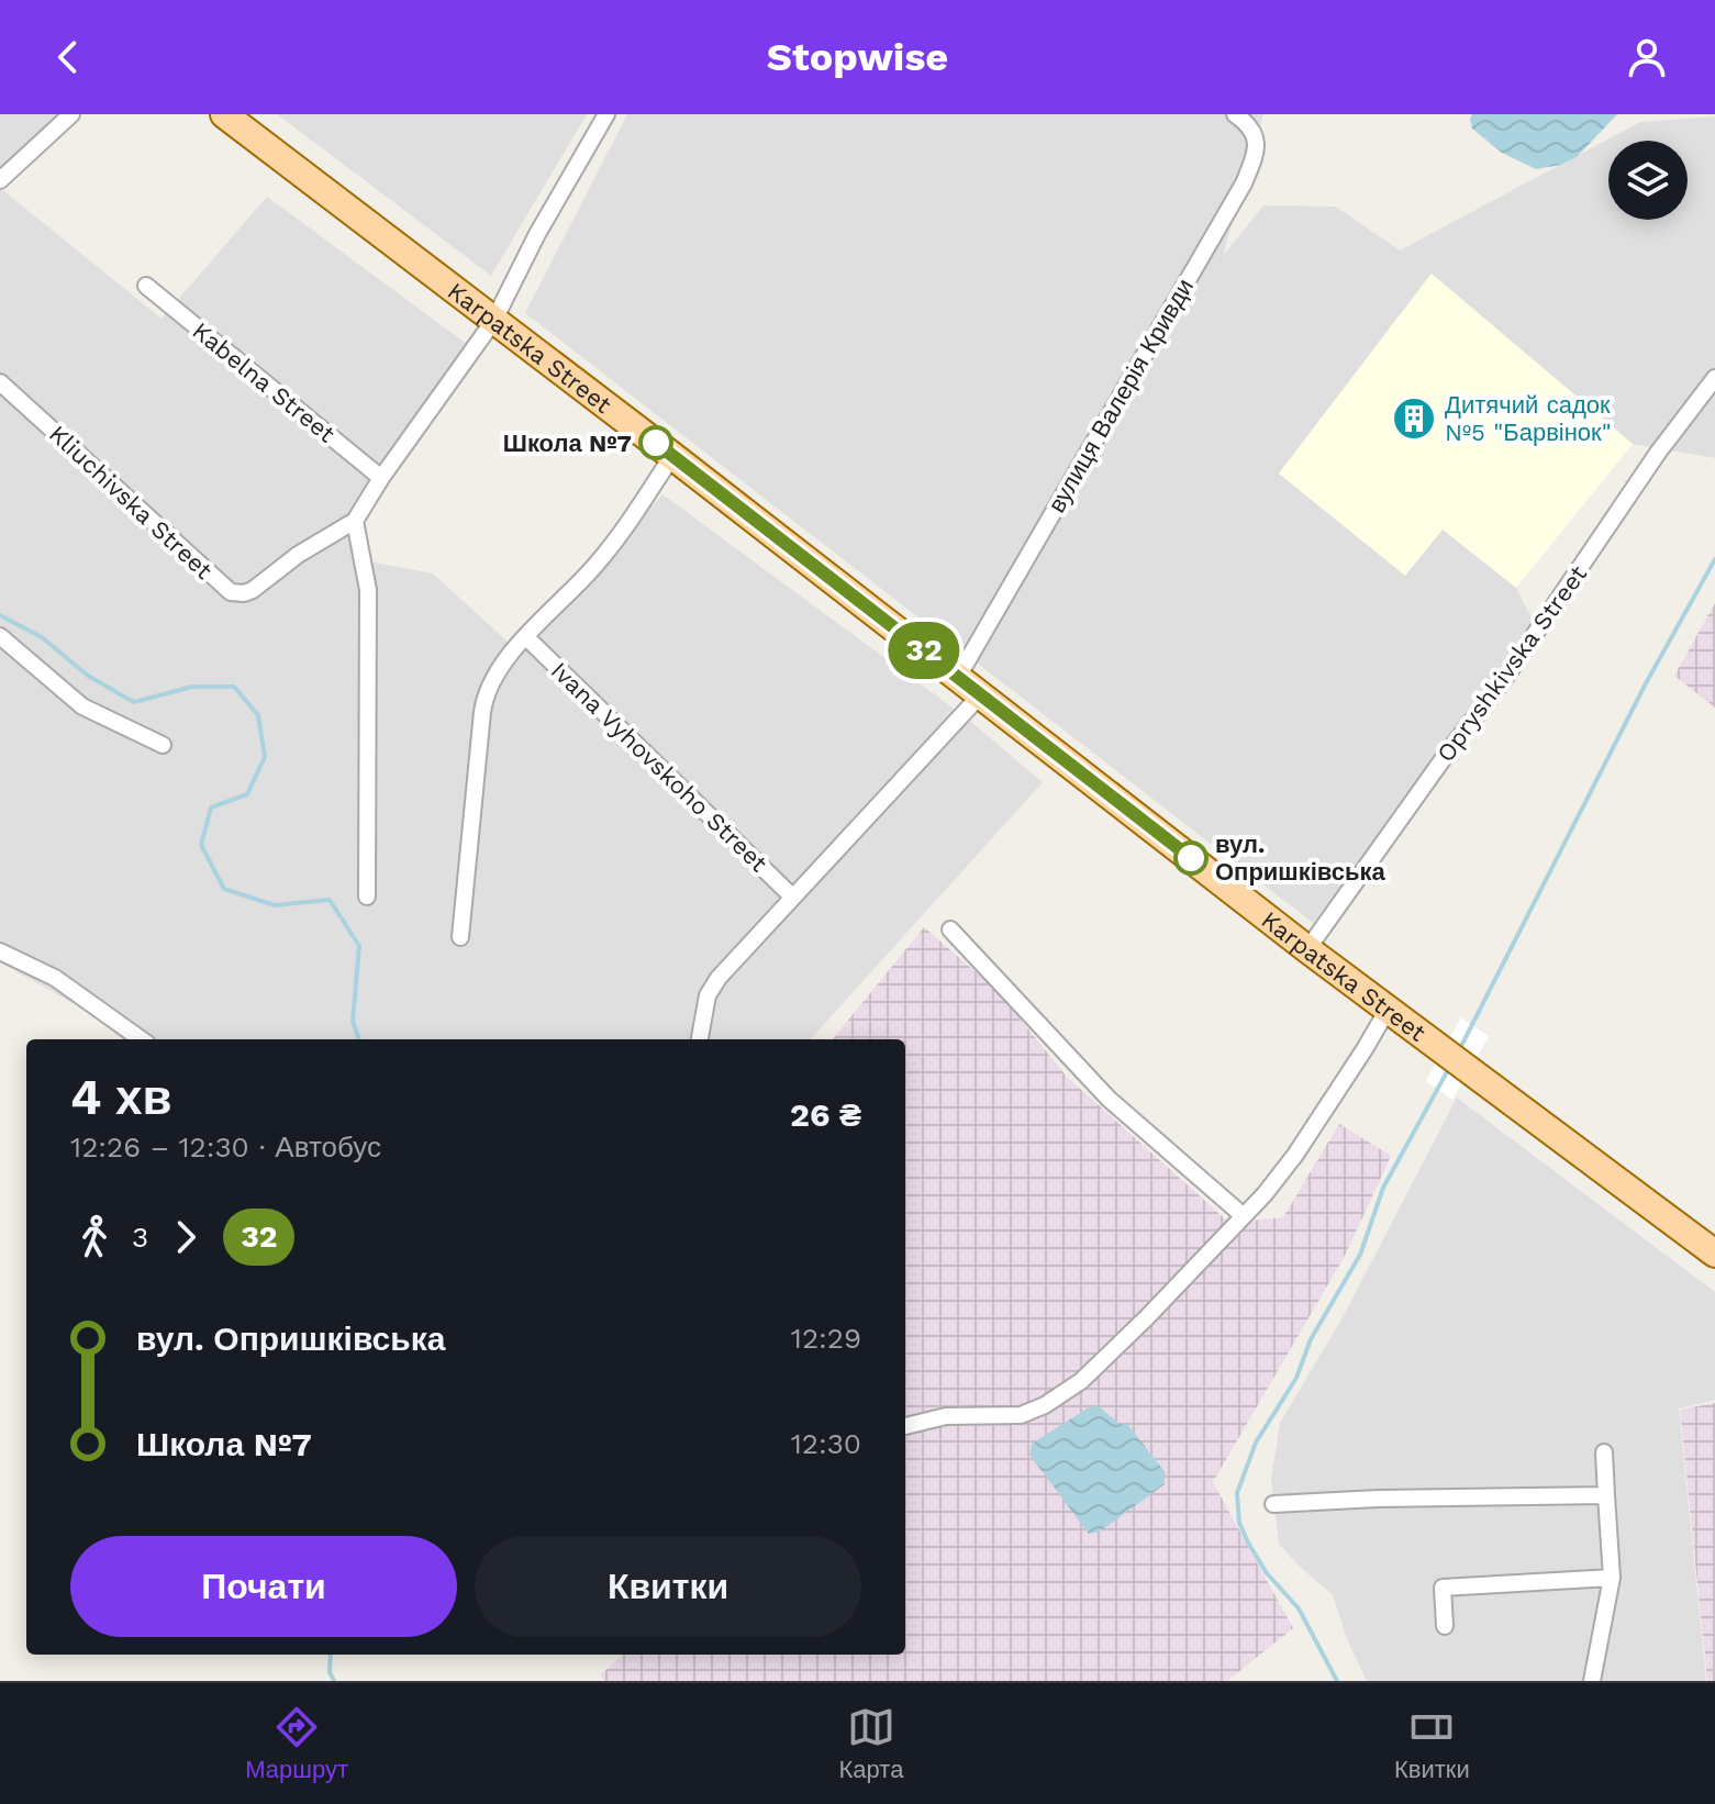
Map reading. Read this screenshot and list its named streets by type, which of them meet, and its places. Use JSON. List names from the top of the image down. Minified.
{"streets":{"main road":["Karpatska Street"],"street":["Kabelna Street","вулиця Валерія Кривди","Kliuchivska Street","Opryshkivska Street","Ivana Vyhovskoho Street"]},"crossings":[["Karpatska Street","вулиця Валерія Кривди"],["Karpatska Street","Opryshkivska Street"]],"places":{"building":["Дитячий садок №5 \"Барвінок\""],"other":["Школа №7","вул. Опришківська"]},"lines":["bus line 32"],"page":{"header":"Stopwise","on_map":"32","heading":["4 хв","12:26 – 12:30 · Автобус","26 ₴"],"legs":["3","32"],"list":[{"name":"вул. Опришківська","value":"12:29"},{"name":"Школа №7","value":"12:30"}],"buttons":["Почати","Квитки"],"tabs":["Маршрут","Карта","Квитки"]}}
